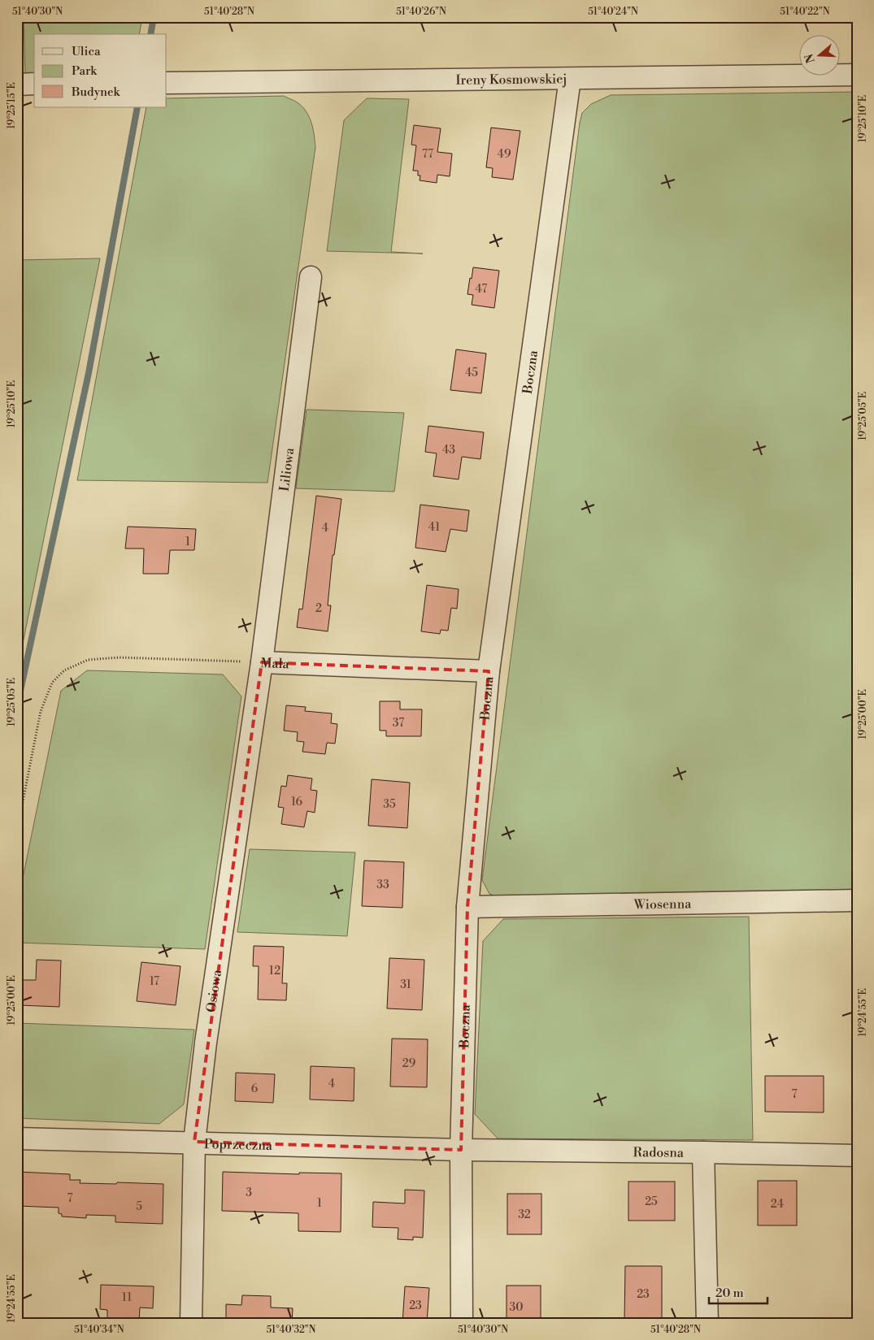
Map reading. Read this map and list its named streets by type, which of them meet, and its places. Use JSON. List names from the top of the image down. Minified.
{"streets":{"street":["Ireny Kosmowskiej","Boczna","Liliowa","Mała","Wiosenna","Osiowa","Poprzeczna","Radosna"]},"crossings":[["Ireny Kosmowskiej","Boczna"],["Boczna","Mała"],["Boczna","Wiosenna"],["Boczna","Poprzeczna"],["Boczna","Radosna"],["Liliowa","Mała"],["Liliowa","Osiowa"],["Mała","Osiowa"],["Osiowa","Poprzeczna"],["Poprzeczna","Radosna"]],"house_numbers":["77","49","47","45","43","41","4","1","2","37","16","35","33","12","17","31","29","4","6","7","3","7","25","1","24","5","32","23","11","23","30"],"legend":["Ulica","Park","Budynek"],"scale_bar":"20 m","north":"left","coordinates":["51°40'30\"N","51°40'28\"N","51°40'26\"N","51°40'24\"N","51°40'22\"N","19°25'15\"E","19°25'10\"E","19°25'05\"E","19°25'00\"E","19°24'55\"E","51°40'34\"N","51°40'32\"N"]}
